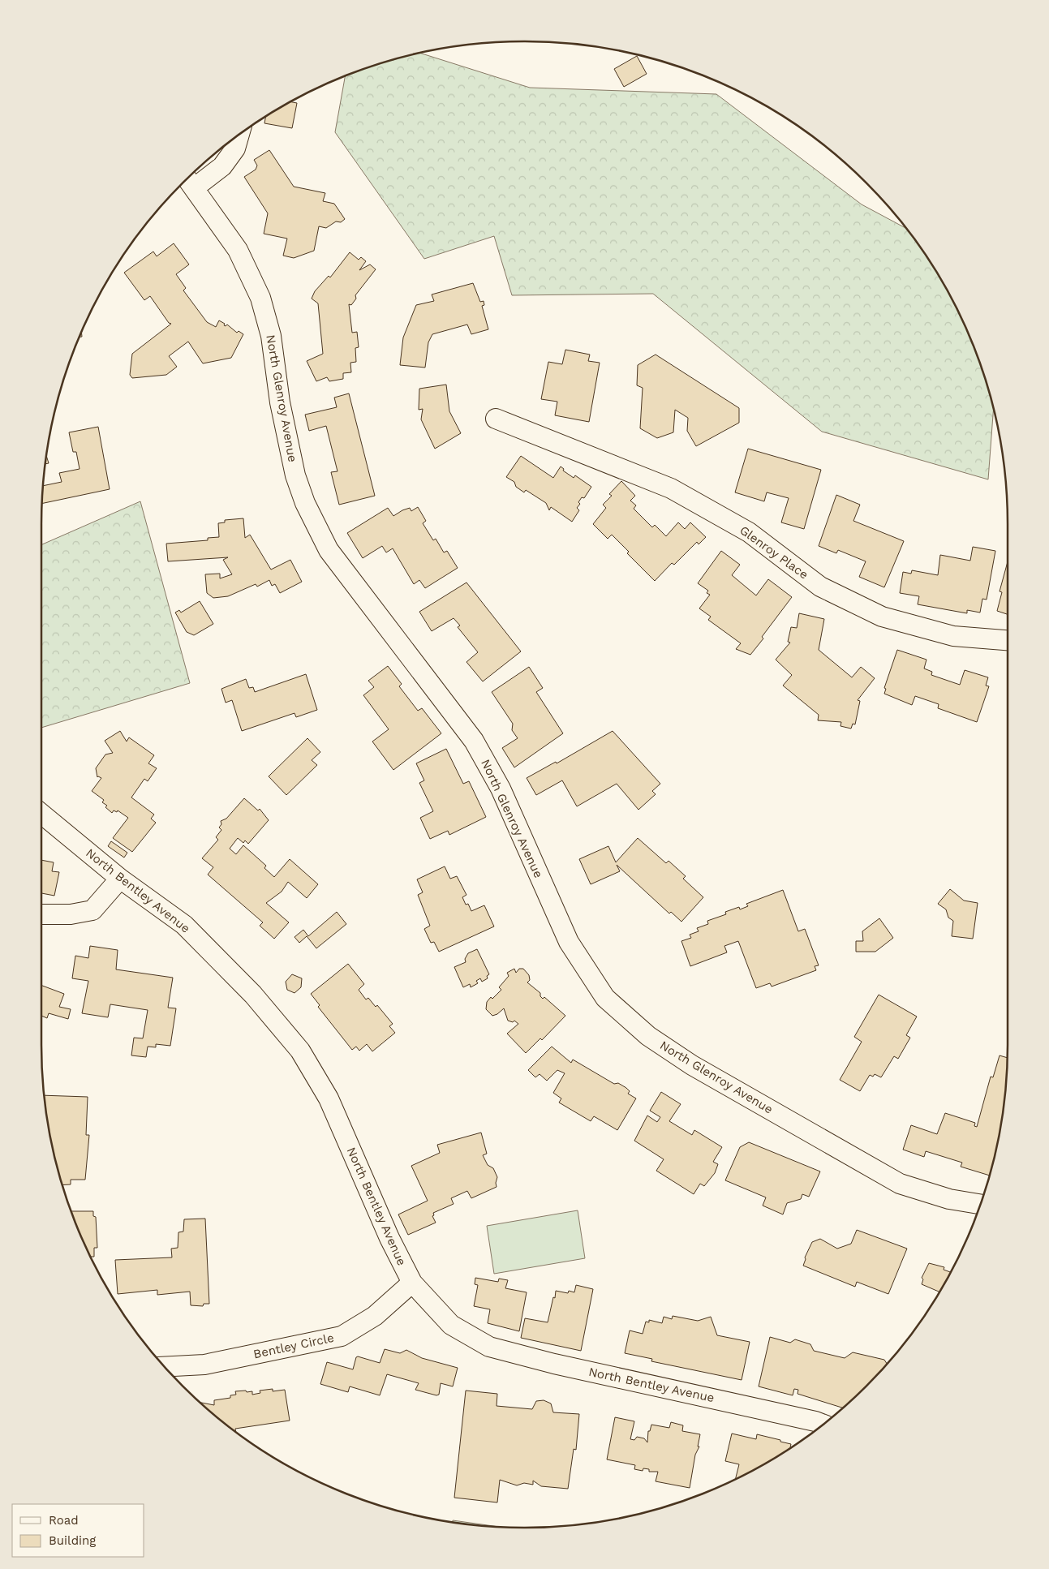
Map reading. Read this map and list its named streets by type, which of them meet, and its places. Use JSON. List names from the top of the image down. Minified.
{"streets":{"street":["North Glenroy Avenue","Glenroy Place","North Bentley Avenue","Bentley Circle"]},"crossings":[["North Bentley Avenue","Bentley Circle"]],"legend":["Road","Building"]}
